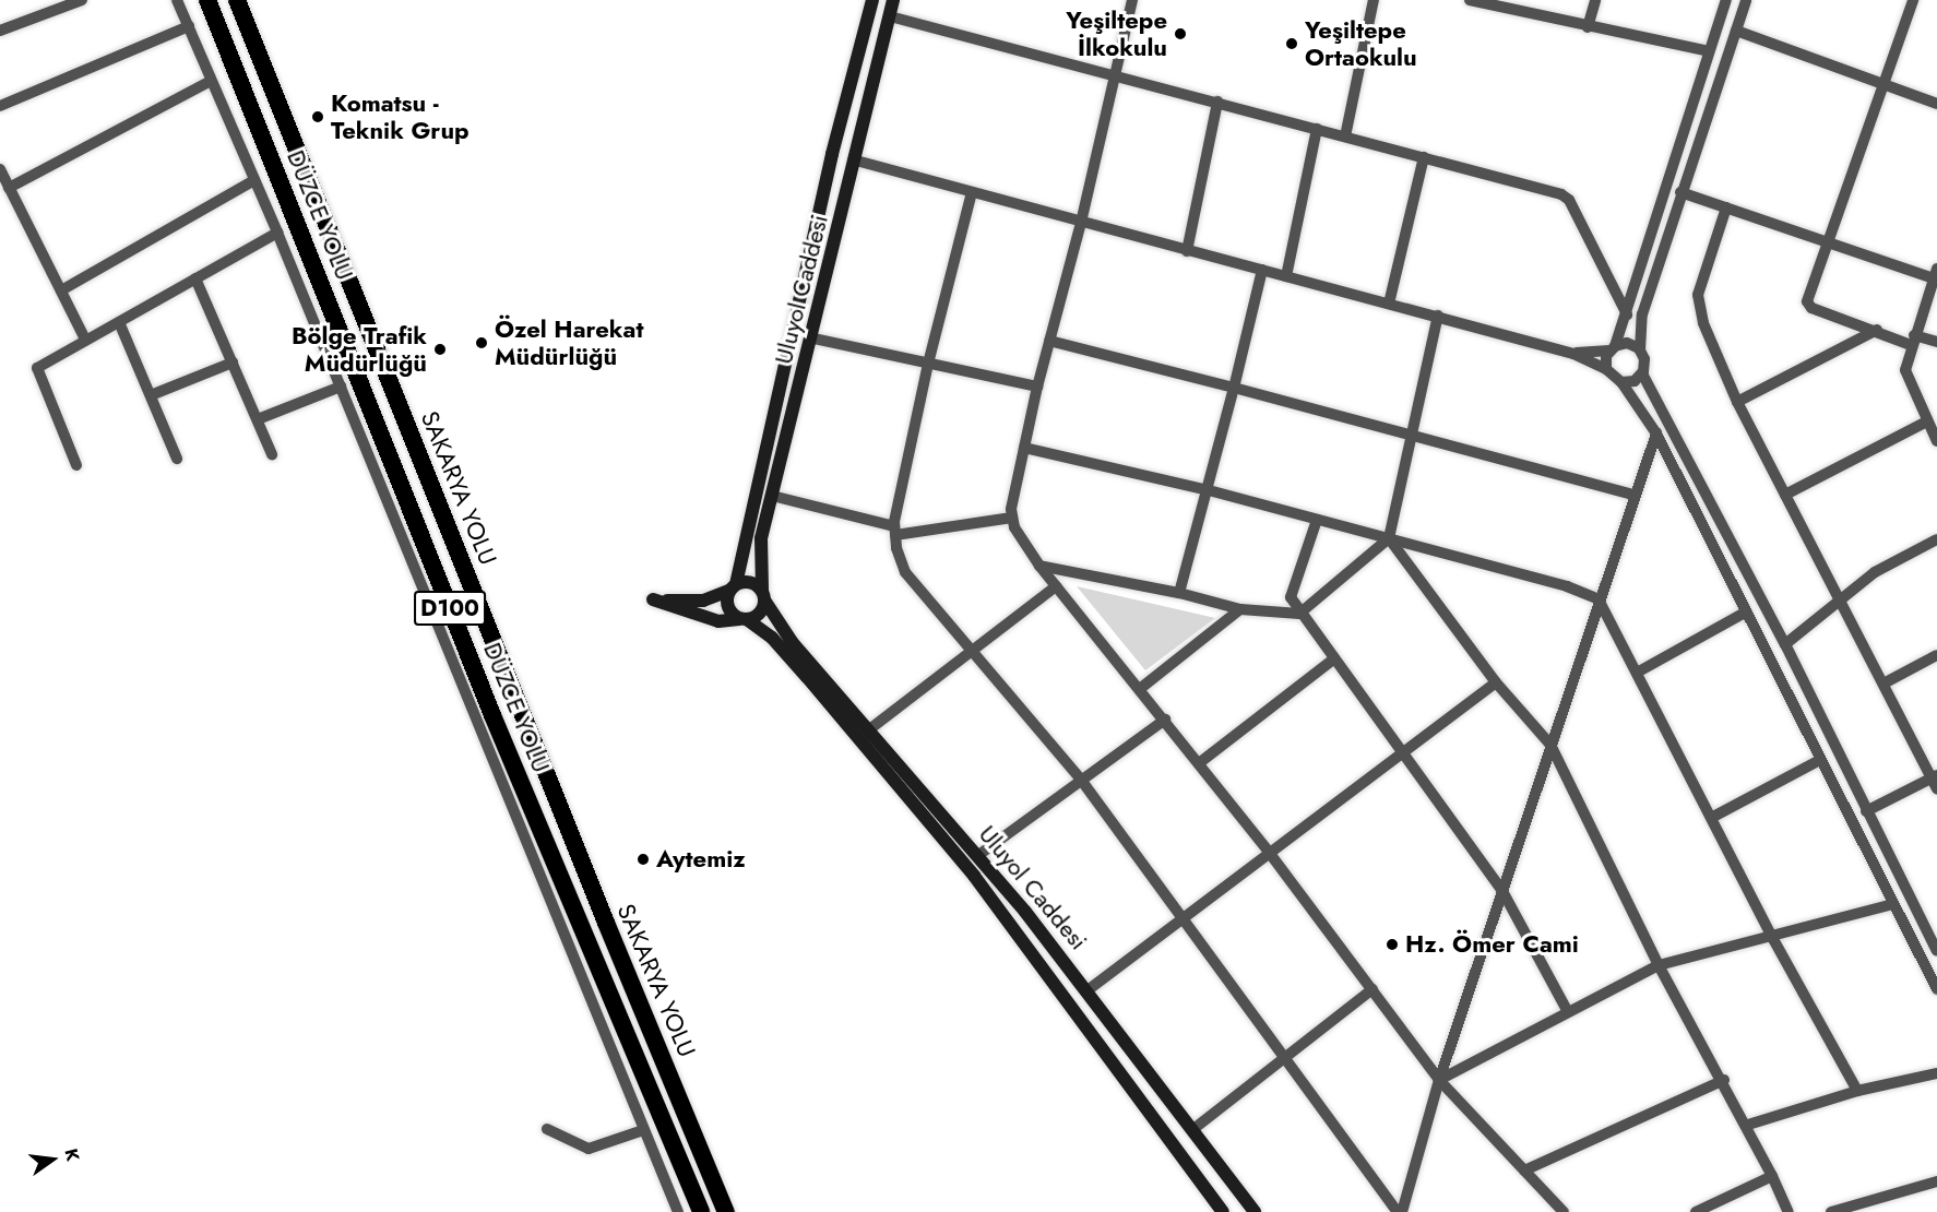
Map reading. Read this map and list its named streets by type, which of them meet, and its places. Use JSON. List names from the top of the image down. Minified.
{"streets":{"highway":["DÜZCE YOLU","SAKARYA YOLU","D100"],"main road":["Uluyol Caddesi"]},"places":["Yeşiltepe İlkokulu","Yeşiltepe Ortaokulu","Komatsu - Teknik Grup","Özel Harekat Müdürlüğü","Bölge Trafik Müdürlüğü","Aytemiz","Hz. Ömer Cami"],"north":"right"}
